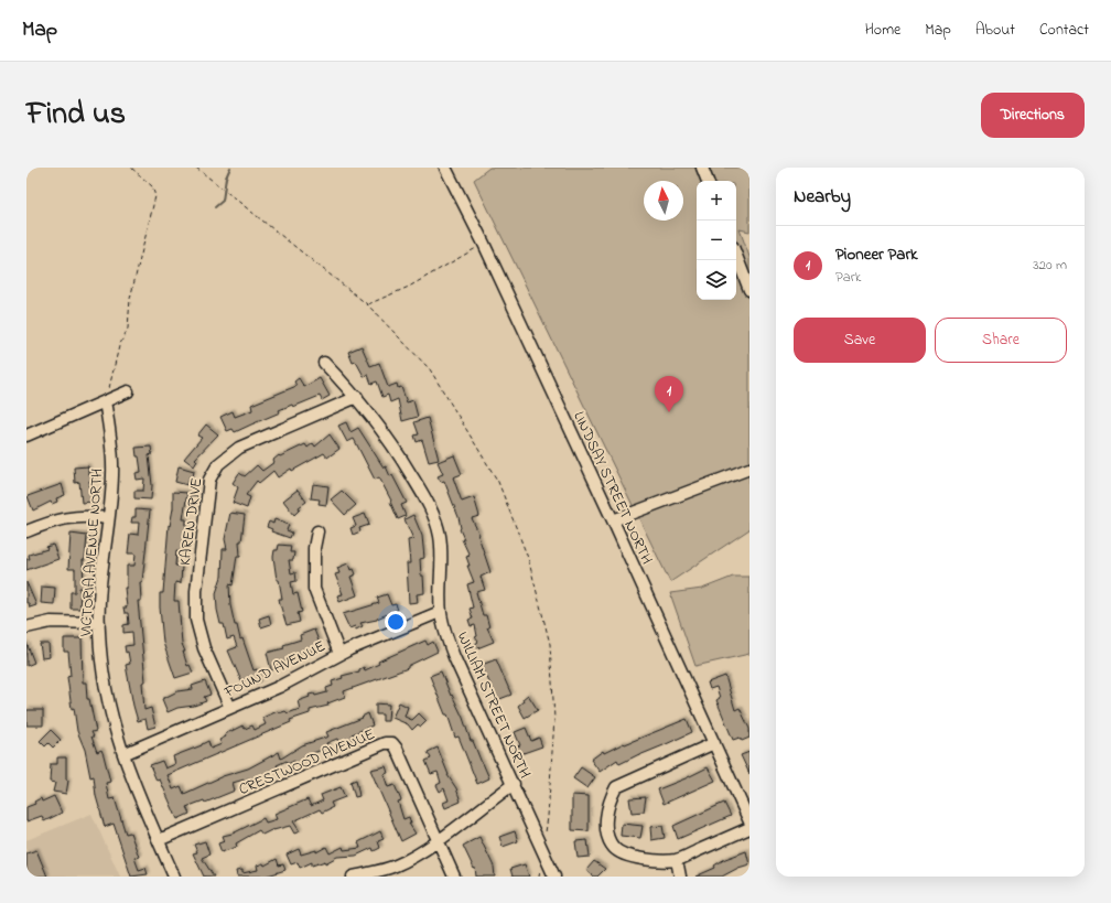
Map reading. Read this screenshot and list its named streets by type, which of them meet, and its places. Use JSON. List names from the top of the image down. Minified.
{"streets":{"street":["LINDSAY STREET NORTH","KAREN DRIVE","VICTORIA AVENUE NORTH","FOUND AVENUE","WILLIAM STREET NORTH","CRESTWOOD AVENUE"]},"crossings":[["KAREN DRIVE","FOUND AVENUE"],["KAREN DRIVE","WILLIAM STREET NORTH"],["VICTORIA AVENUE NORTH","FOUND AVENUE"],["VICTORIA AVENUE NORTH","CRESTWOOD AVENUE"],["FOUND AVENUE","WILLIAM STREET NORTH"]],"north":"top","page":{"header":"Map","nav":["Home","Map","About","Contact"],"title":"Find us","buttons":["Directions",["Save","Share"]],"heading":"Nearby","map_buttons":["+","−"],"list":[{"mark":"1","name":"Pioneer Park","note":"Park","value":"320 m"}],"pins":"1"}}
